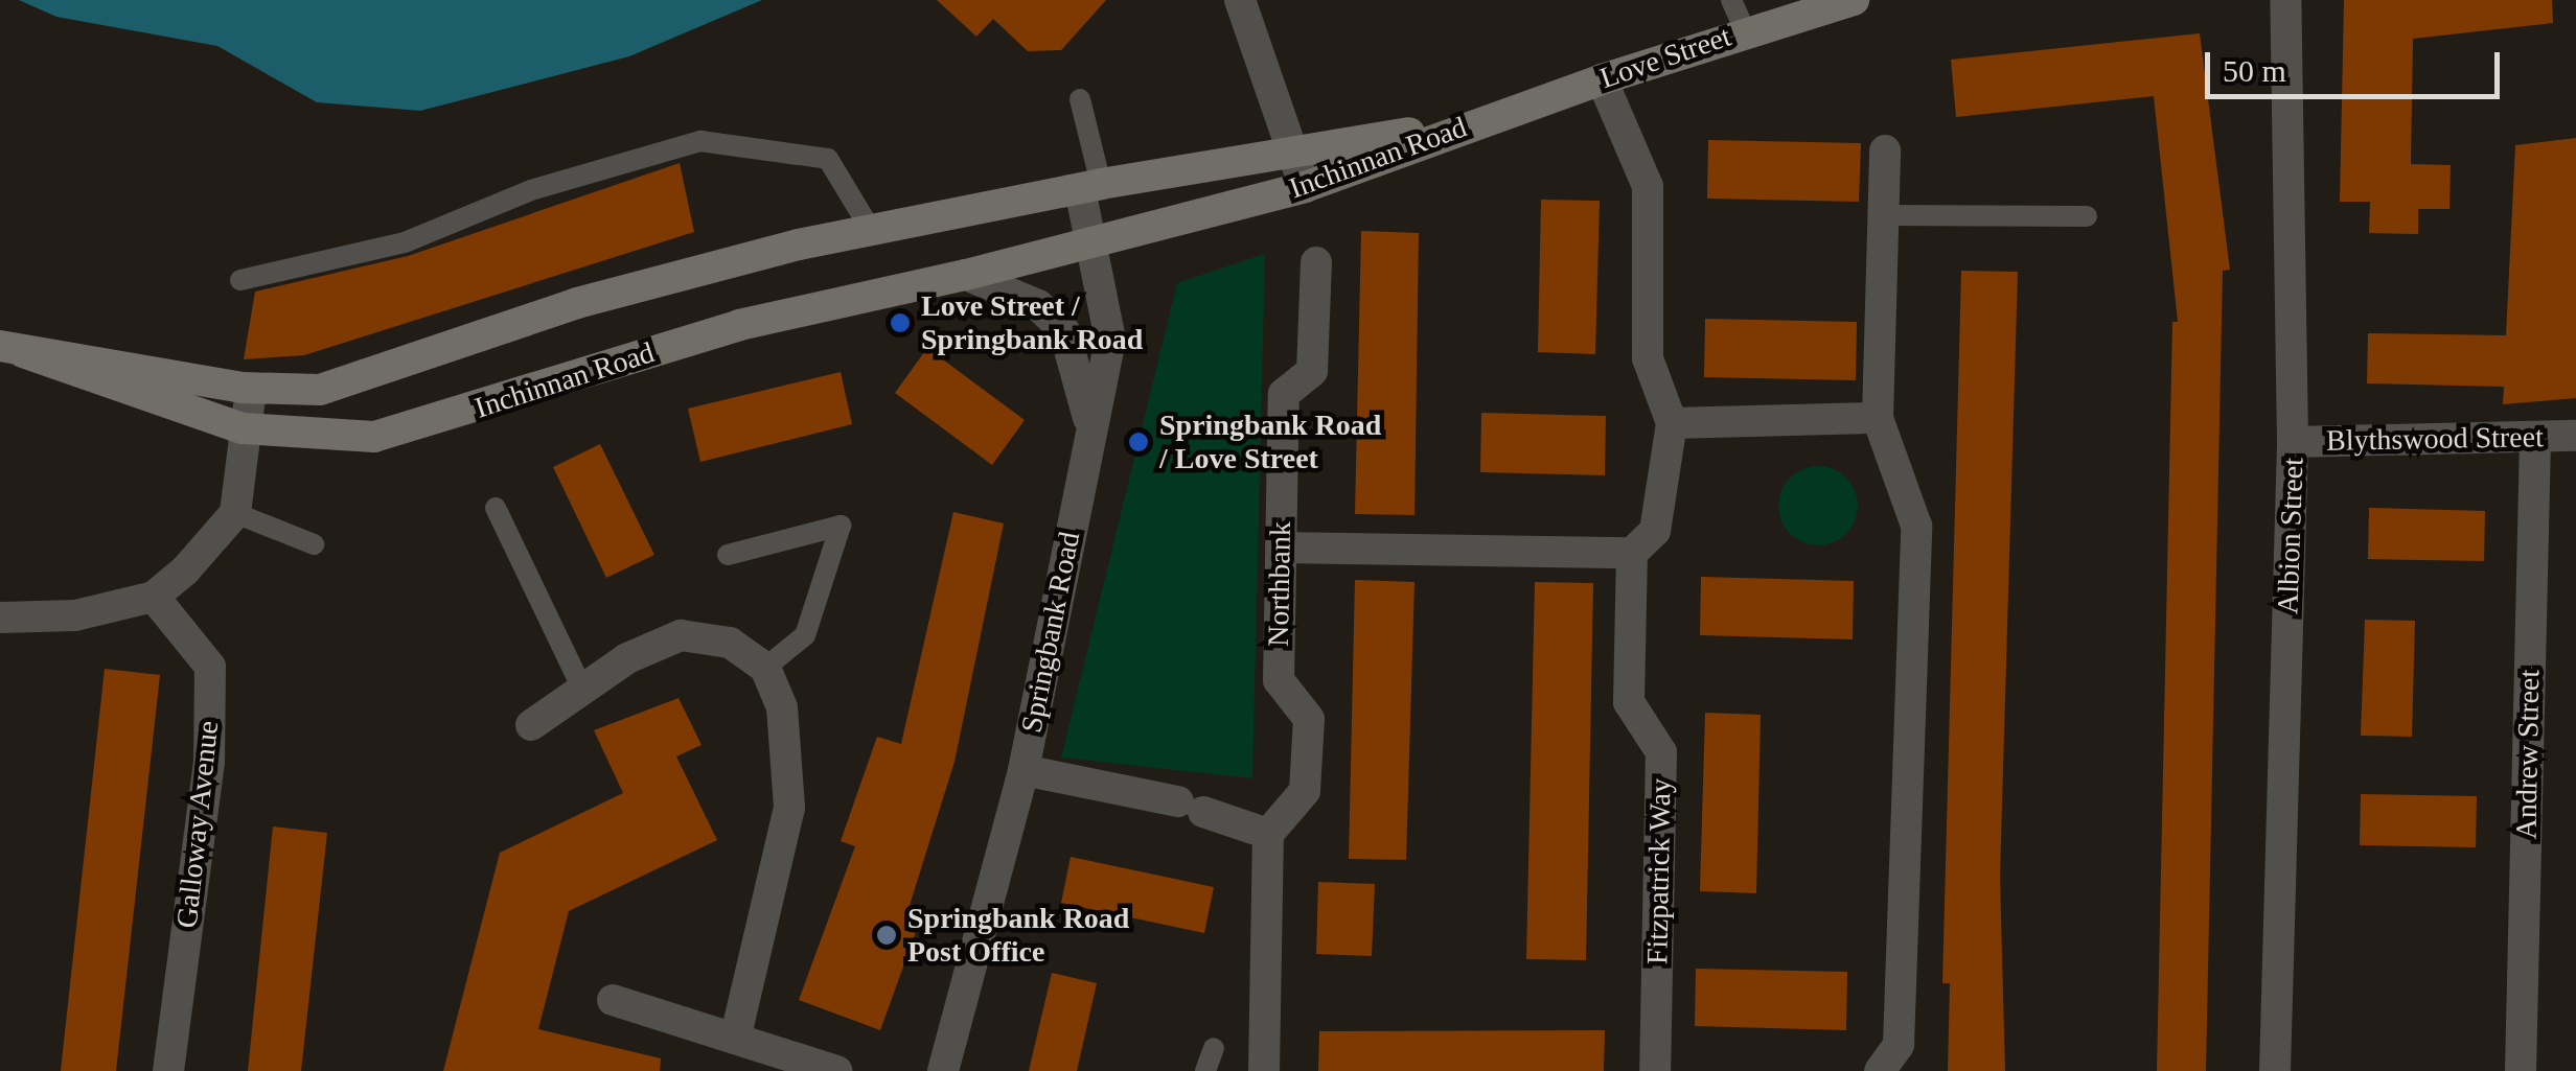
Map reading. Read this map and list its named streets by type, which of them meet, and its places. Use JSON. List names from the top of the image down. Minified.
{"streets":{"street":["Love Street","Inchinnan Road","Blythswood Street","Albion Street","Northbank","Springbank Road","Andrew Street","Galloway Avenue","Fitzpatrick Way"]},"crossings":[["Love Street","Inchinnan Road"],["Love Street","Fitzpatrick Way"],["Inchinnan Road","Springbank Road"],["Blythswood Street","Albion Street"],["Blythswood Street","Andrew Street"]],"places":["Love Street / Springbank Road","Springbank Road / Love Street","Springbank Road Post Office"],"scale_bar":"50 m"}
